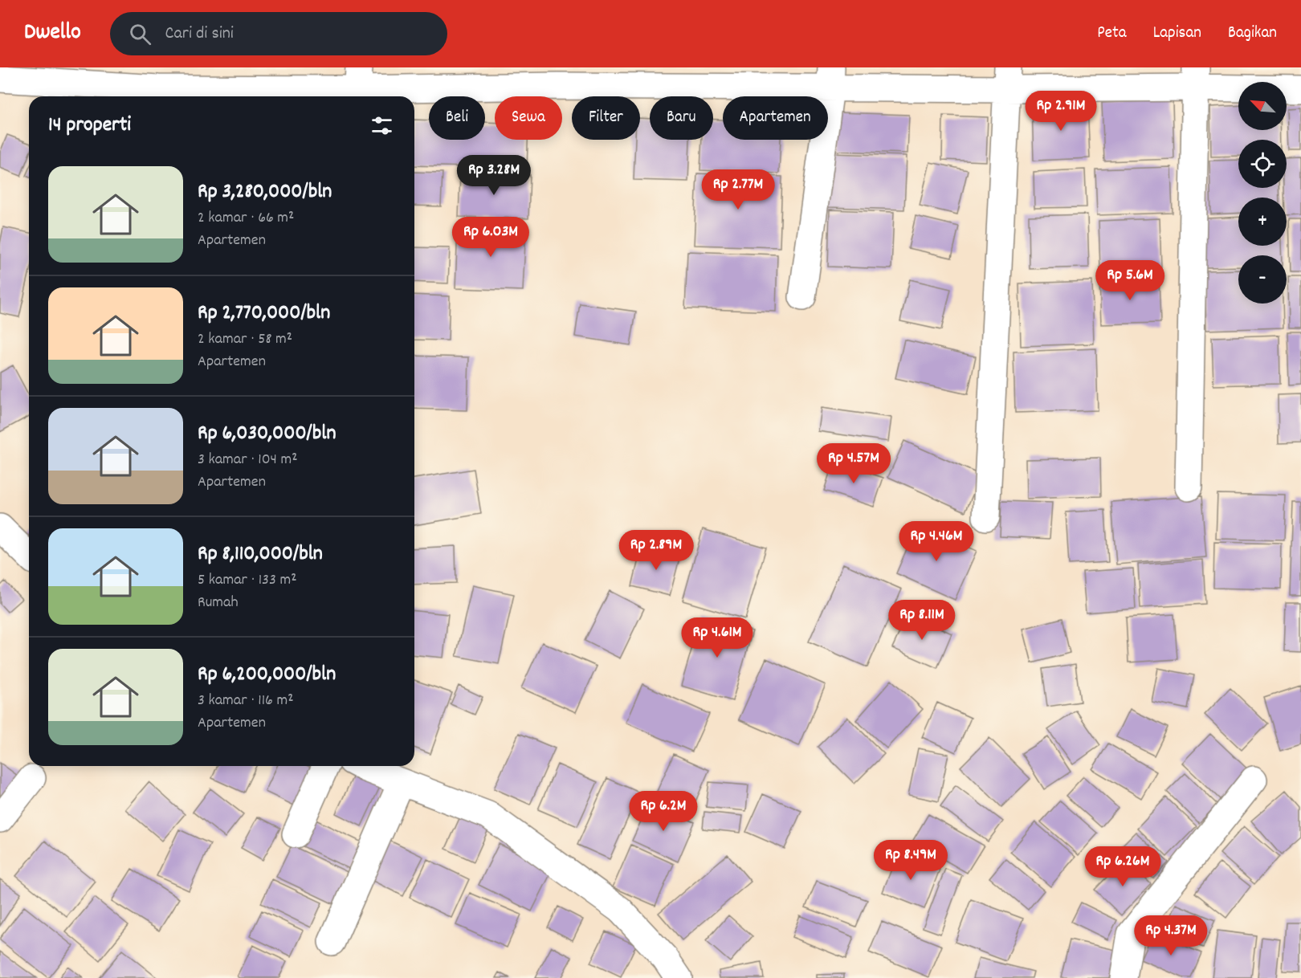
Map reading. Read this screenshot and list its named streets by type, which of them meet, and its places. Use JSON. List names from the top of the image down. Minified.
{"north":"top left","page":{"header":"Dwello","search":"Cari di sini","nav":["Peta","Lapisan","Bagikan"],"map_buttons":["+","−"],"price":["Rp 2.91M","Rp 3.28M","Rp 2.77M","Rp 6.03M","Rp 5.6M","Rp 4.57M","Rp 4.46M","Rp 2.89M","Rp 8.11M","Rp 4.61M","Rp 6.2M","Rp 8.49M","Rp 6.26M","Rp 4.37M"],"chip":["Beli","Sewa","Filter","Baru","Apartemen"],"heading":"14 properti","list":[{"name":"Rp 3,280,000/bln","note":"2 kamar · 66 m² · Apartemen"},{"name":"Rp 2,770,000/bln","note":"2 kamar · 58 m² · Apartemen"},{"name":"Rp 6,030,000/bln","note":"3 kamar · 104 m² · Apartemen"},{"name":"Rp 8,110,000/bln","note":"5 kamar · 133 m² · Rumah"},{"name":"Rp 6,200,000/bln","note":"3 kamar · 116 m² · Apartemen"}]}}
